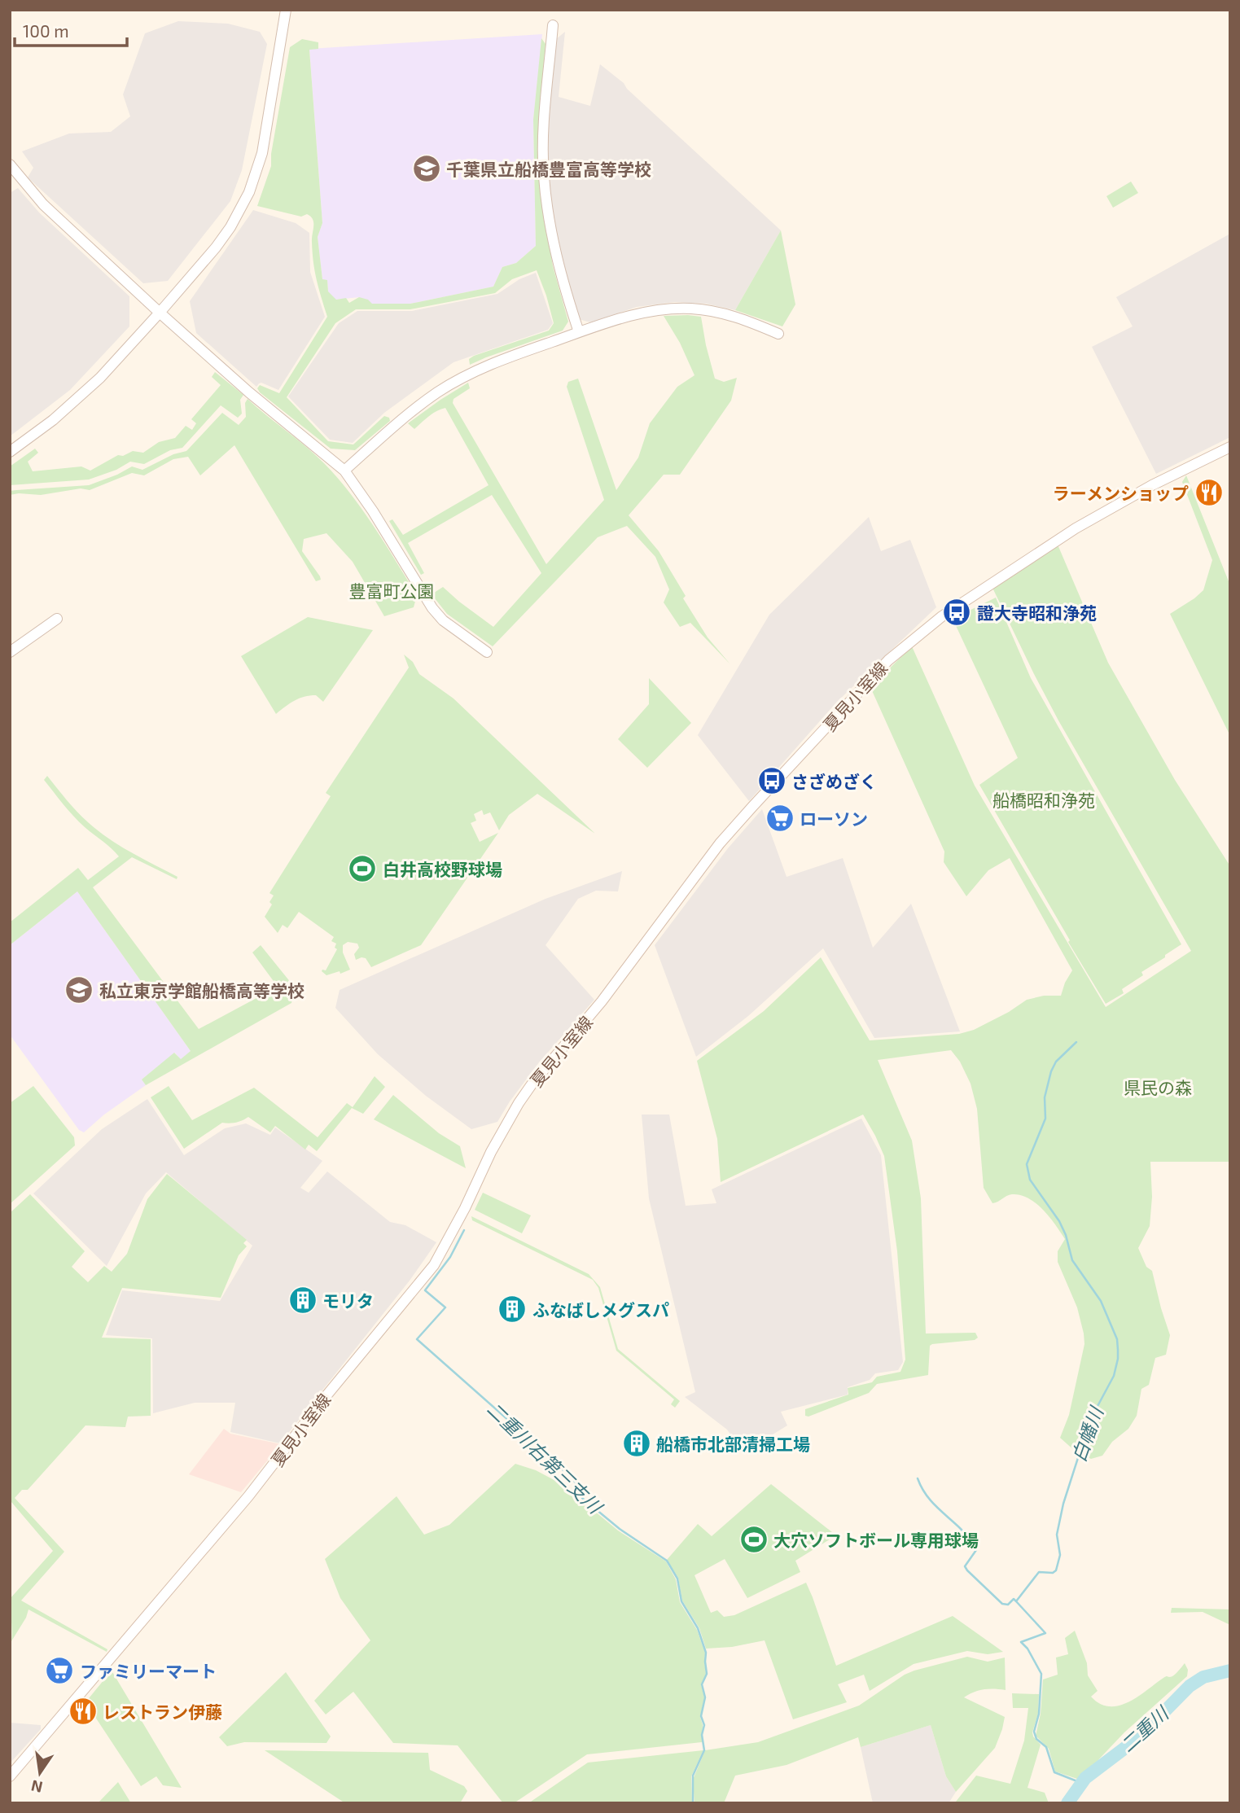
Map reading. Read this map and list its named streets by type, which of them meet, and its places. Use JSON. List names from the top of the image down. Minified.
{"streets":{"street":["夏見小室線"]},"water":["白幡川","二重川右第三支川","二重川"],"parks":["豊富町公園","船橋昭和浄苑","県民の森"],"places":{"school or university":["千葉県立船橋豊富高等学校","私立東京学館船橋高等学校"],"restaurant":["ラーメンショップ","レストラン伊藤"],"bus stop":["證大寺昭和浄苑","さざめざく"],"supermarket":["ローソン","ファミリーマート"],"sports":["白井高校野球場","大穴ソフトボール専用球場"],"building":["モリタ","ふなばしメグスパ","船橋市北部清掃工場"]},"scale_bar":"100 m","north":"bottom"}
